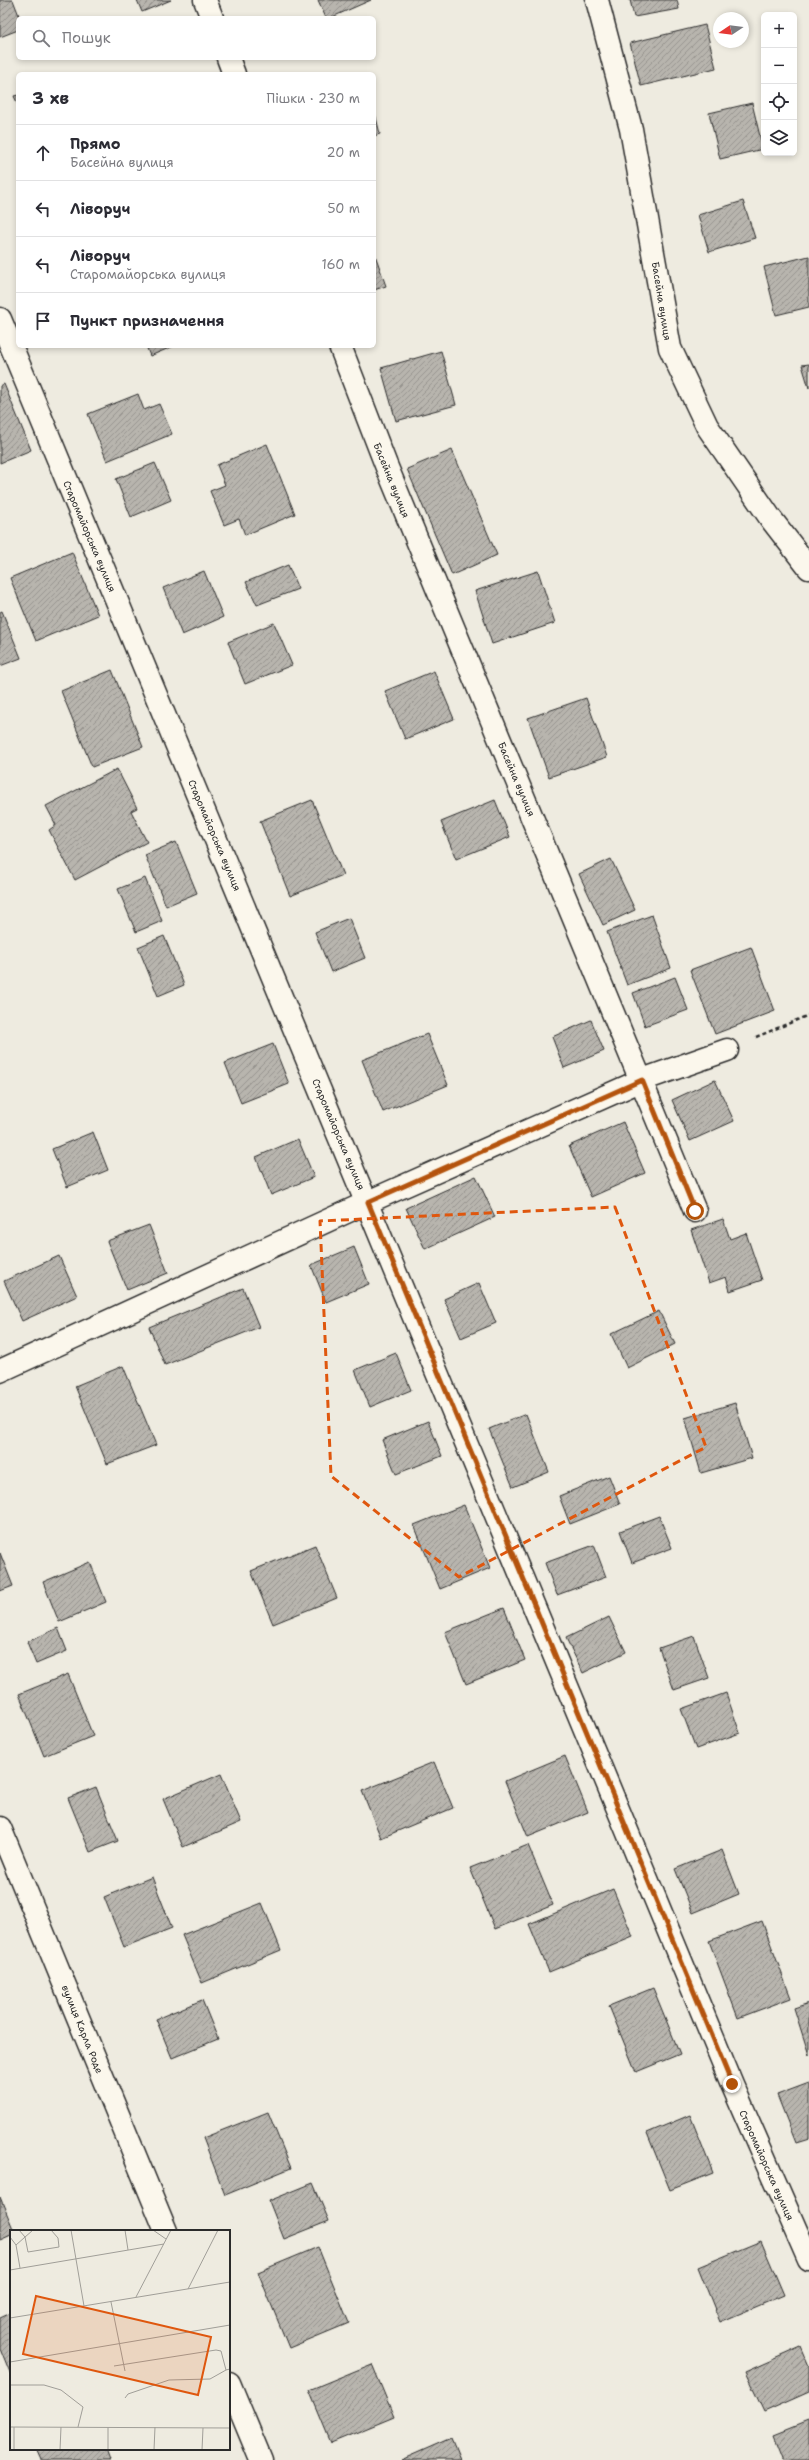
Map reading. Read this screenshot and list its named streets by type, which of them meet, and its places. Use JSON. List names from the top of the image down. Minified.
{"streets":{"street":["Басейна вулиця","Старомайорська вулиця","вулиця Карла Роде"]},"north":"left","page":{"map_buttons":["+","−"],"search":"Пошук","heading":["3 хв","Пішки · 230 m"],"list":[["Прямо","Басейна вулиця","20 m"],["Ліворуч","50 m"],["Ліворуч","Старомайорська вулиця","160 m"],"Пункт призначення"]}}
